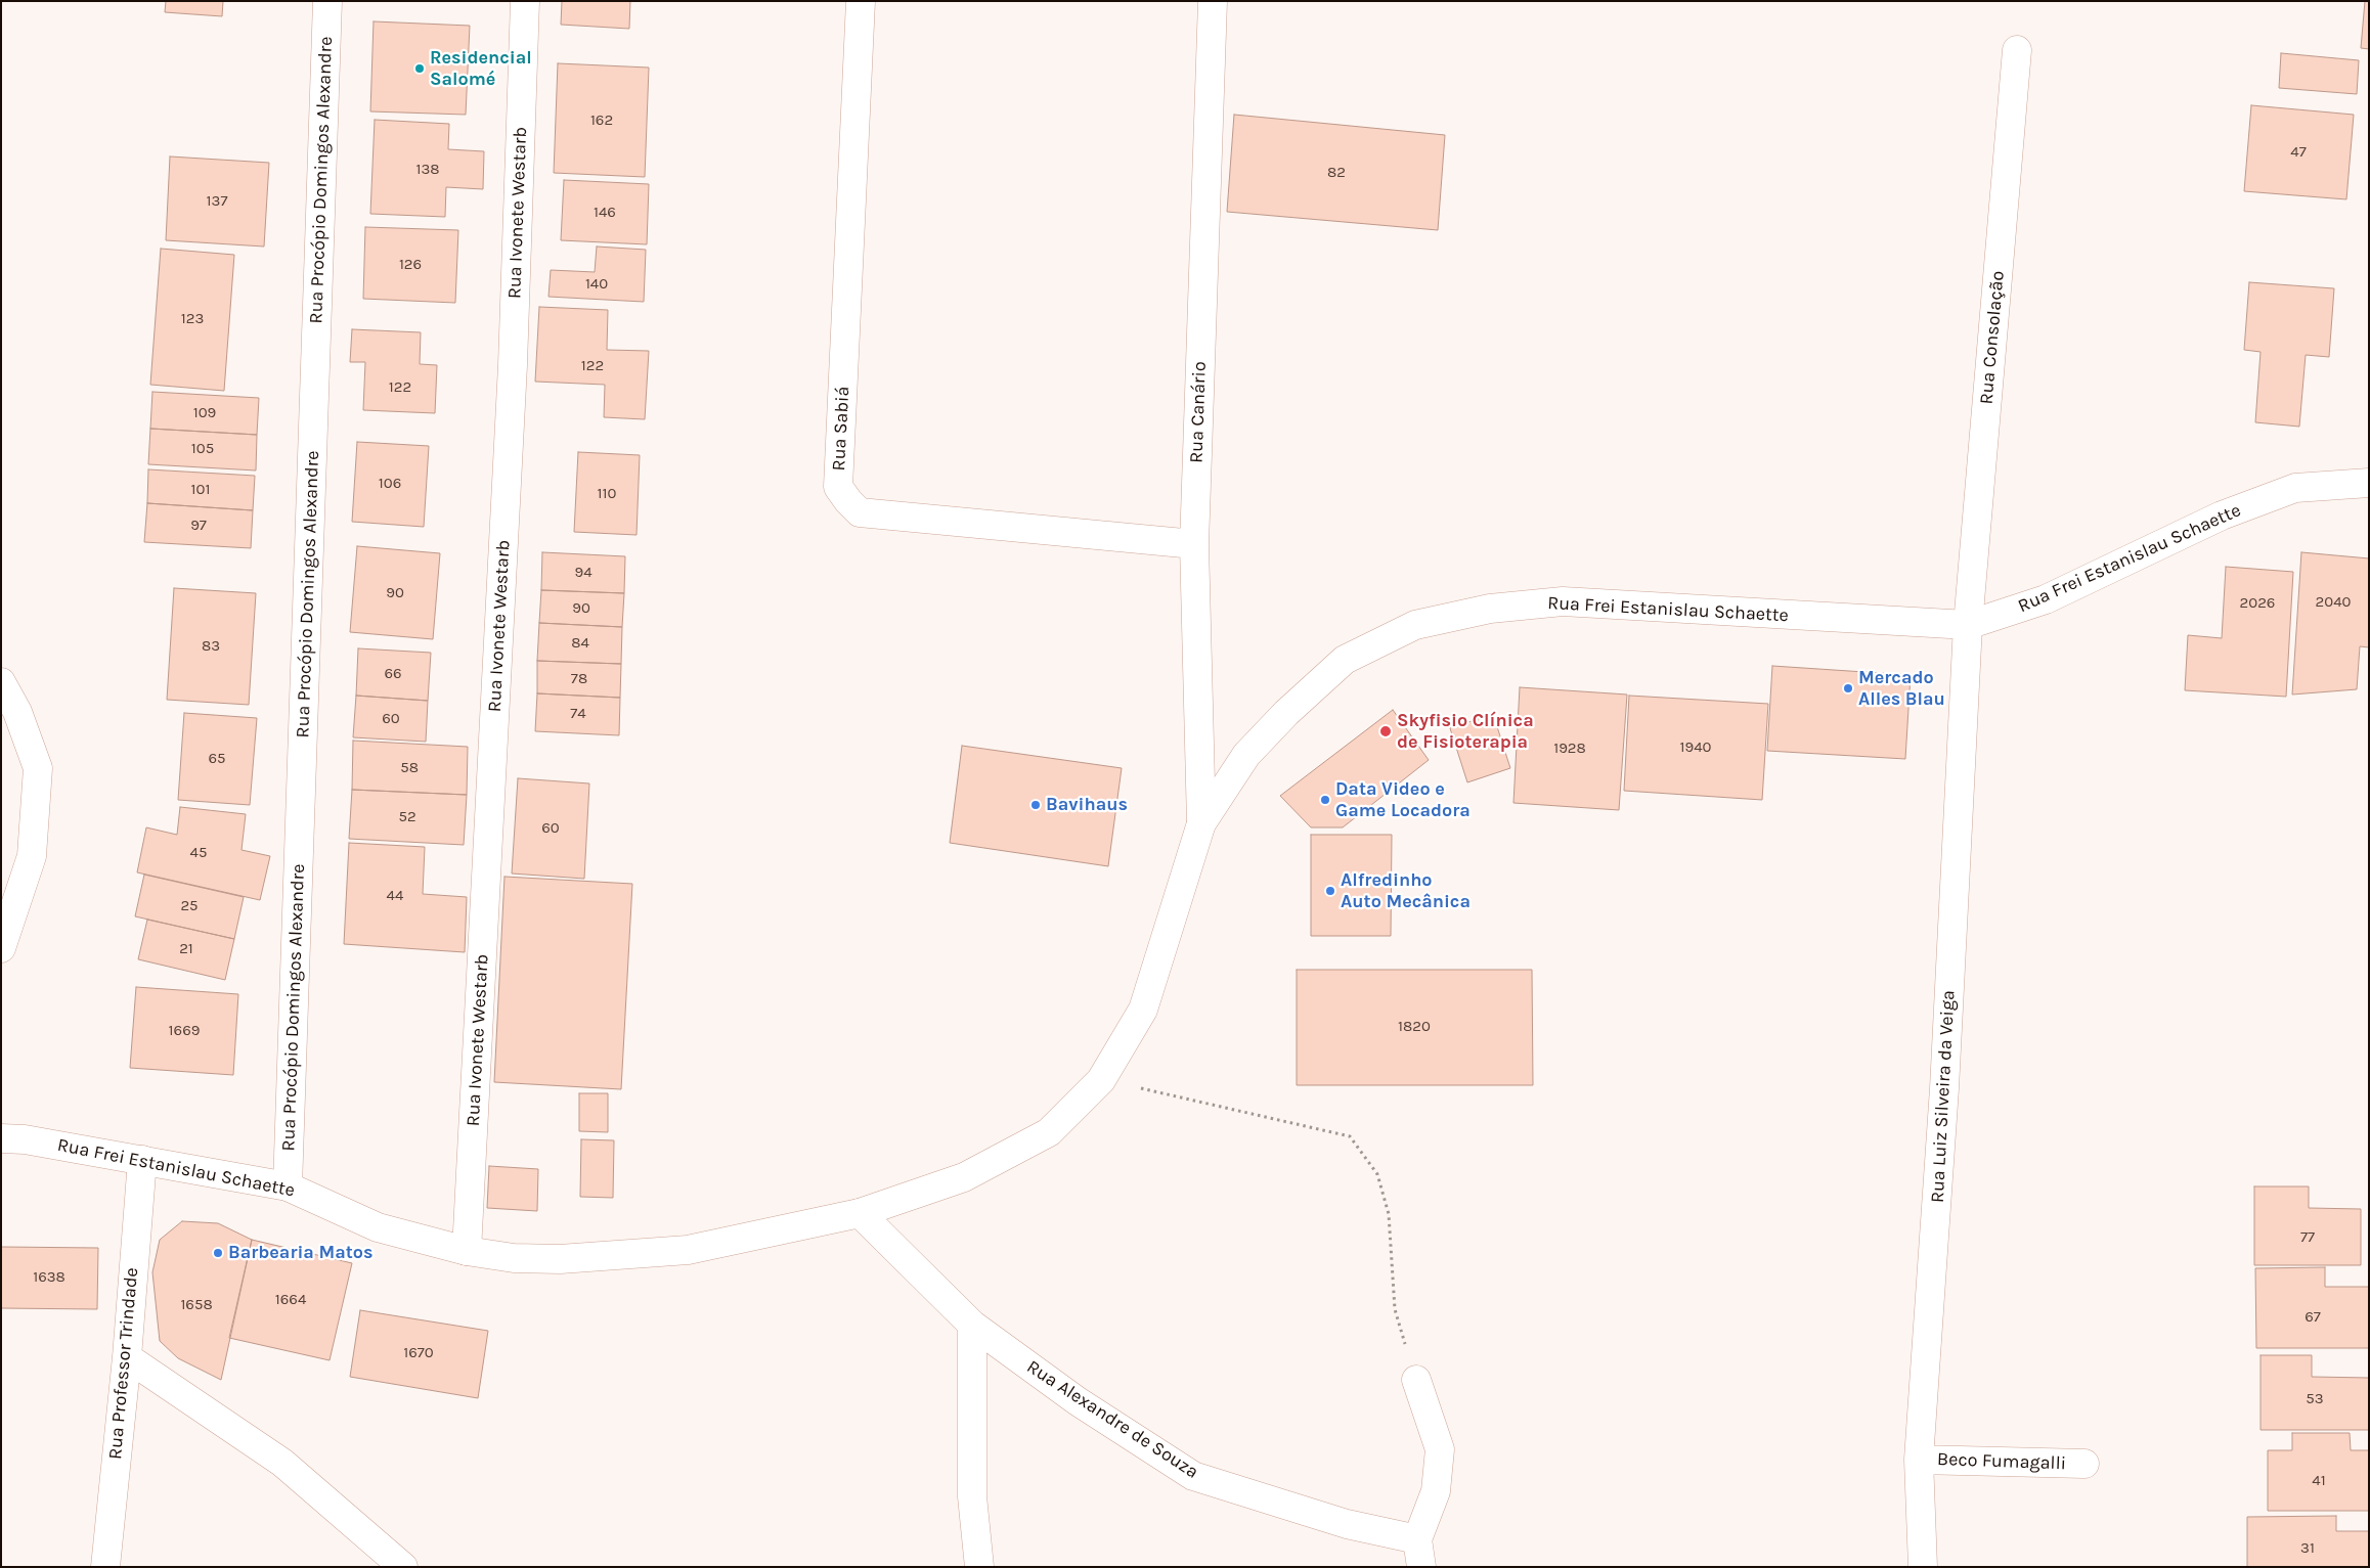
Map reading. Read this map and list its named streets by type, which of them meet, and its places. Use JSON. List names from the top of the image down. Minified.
{"streets":{"street":["Rua Procópio Domingos Alexandre","Rua Ivonete Westarb","Rua Consolação","Rua Canário","Rua Sabiá","Rua Frei Estanislau Schaette","Rua Luiz Silveira da Veiga","Rua Professor Trindade","Rua Alexandre de Souza","Beco Fumagalli"]},"crossings":[["Rua Procópio Domingos Alexandre","Rua Frei Estanislau Schaette"],["Rua Ivonete Westarb","Rua Frei Estanislau Schaette"],["Rua Consolação","Rua Frei Estanislau Schaette"],["Rua Consolação","Rua Luiz Silveira da Veiga"],["Rua Canário","Rua Sabiá"],["Rua Canário","Rua Frei Estanislau Schaette"],["Rua Frei Estanislau Schaette","Rua Luiz Silveira da Veiga"],["Rua Frei Estanislau Schaette","Rua Professor Trindade"],["Rua Frei Estanislau Schaette","Rua Alexandre de Souza"],["Rua Luiz Silveira da Veiga","Beco Fumagalli"]],"places":["Residencial Salomé","Mercado Alles Blau","Skyfisio Clínica de Fisioterapia","Data Video e Game Locadora","Bavihaus","Alfredinho Auto Mecânica","Barbearia Matos"],"house_numbers":["162","47","138","82","137","146","126","140","123","122","122","109","105","106","101","110","97","94","90","2040","2026","90","84","83","66","78","74","60","1940","1928","65","58","52","60","45","44","25","21","1820","1669","77","1638","1664","1658","67","1670","53","41","31"]}
